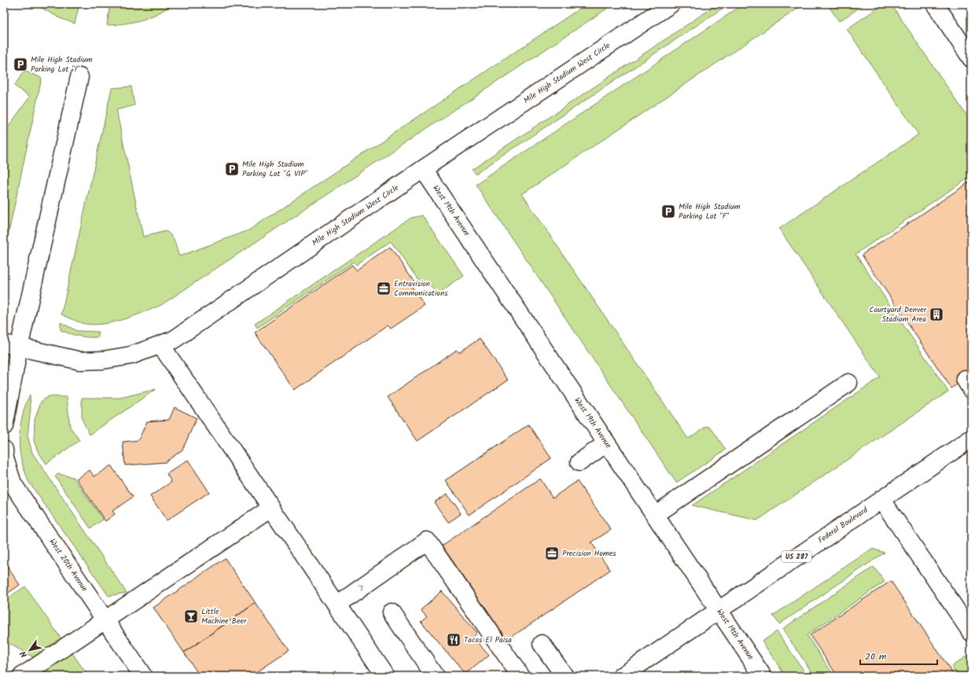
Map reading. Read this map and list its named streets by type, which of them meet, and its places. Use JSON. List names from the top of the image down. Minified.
{"streets":{"street":["Mile High Stadium West Circle","West 19th Avenue","Federal Boulevard","US 287","West 20th Avenue"]},"crossings":[["Mile High Stadium West Circle","West 19th Avenue"],["West 19th Avenue","Federal Boulevard"]],"places":{"parking":["Mile High Stadium Parking Lot \"I\"","Mile High Stadium Parking Lot \"G VIP\"","Mile High Stadium Parking Lot \"F\""],"office":["Entravision Communications","Precision Homes"],"building":["Courtyard Denver Stadium Area"],"bar":["Little Machine Beer"],"restaurant":["Tacos El Paisa"]},"scale_bar":"20 m","north":"bottom left"}
